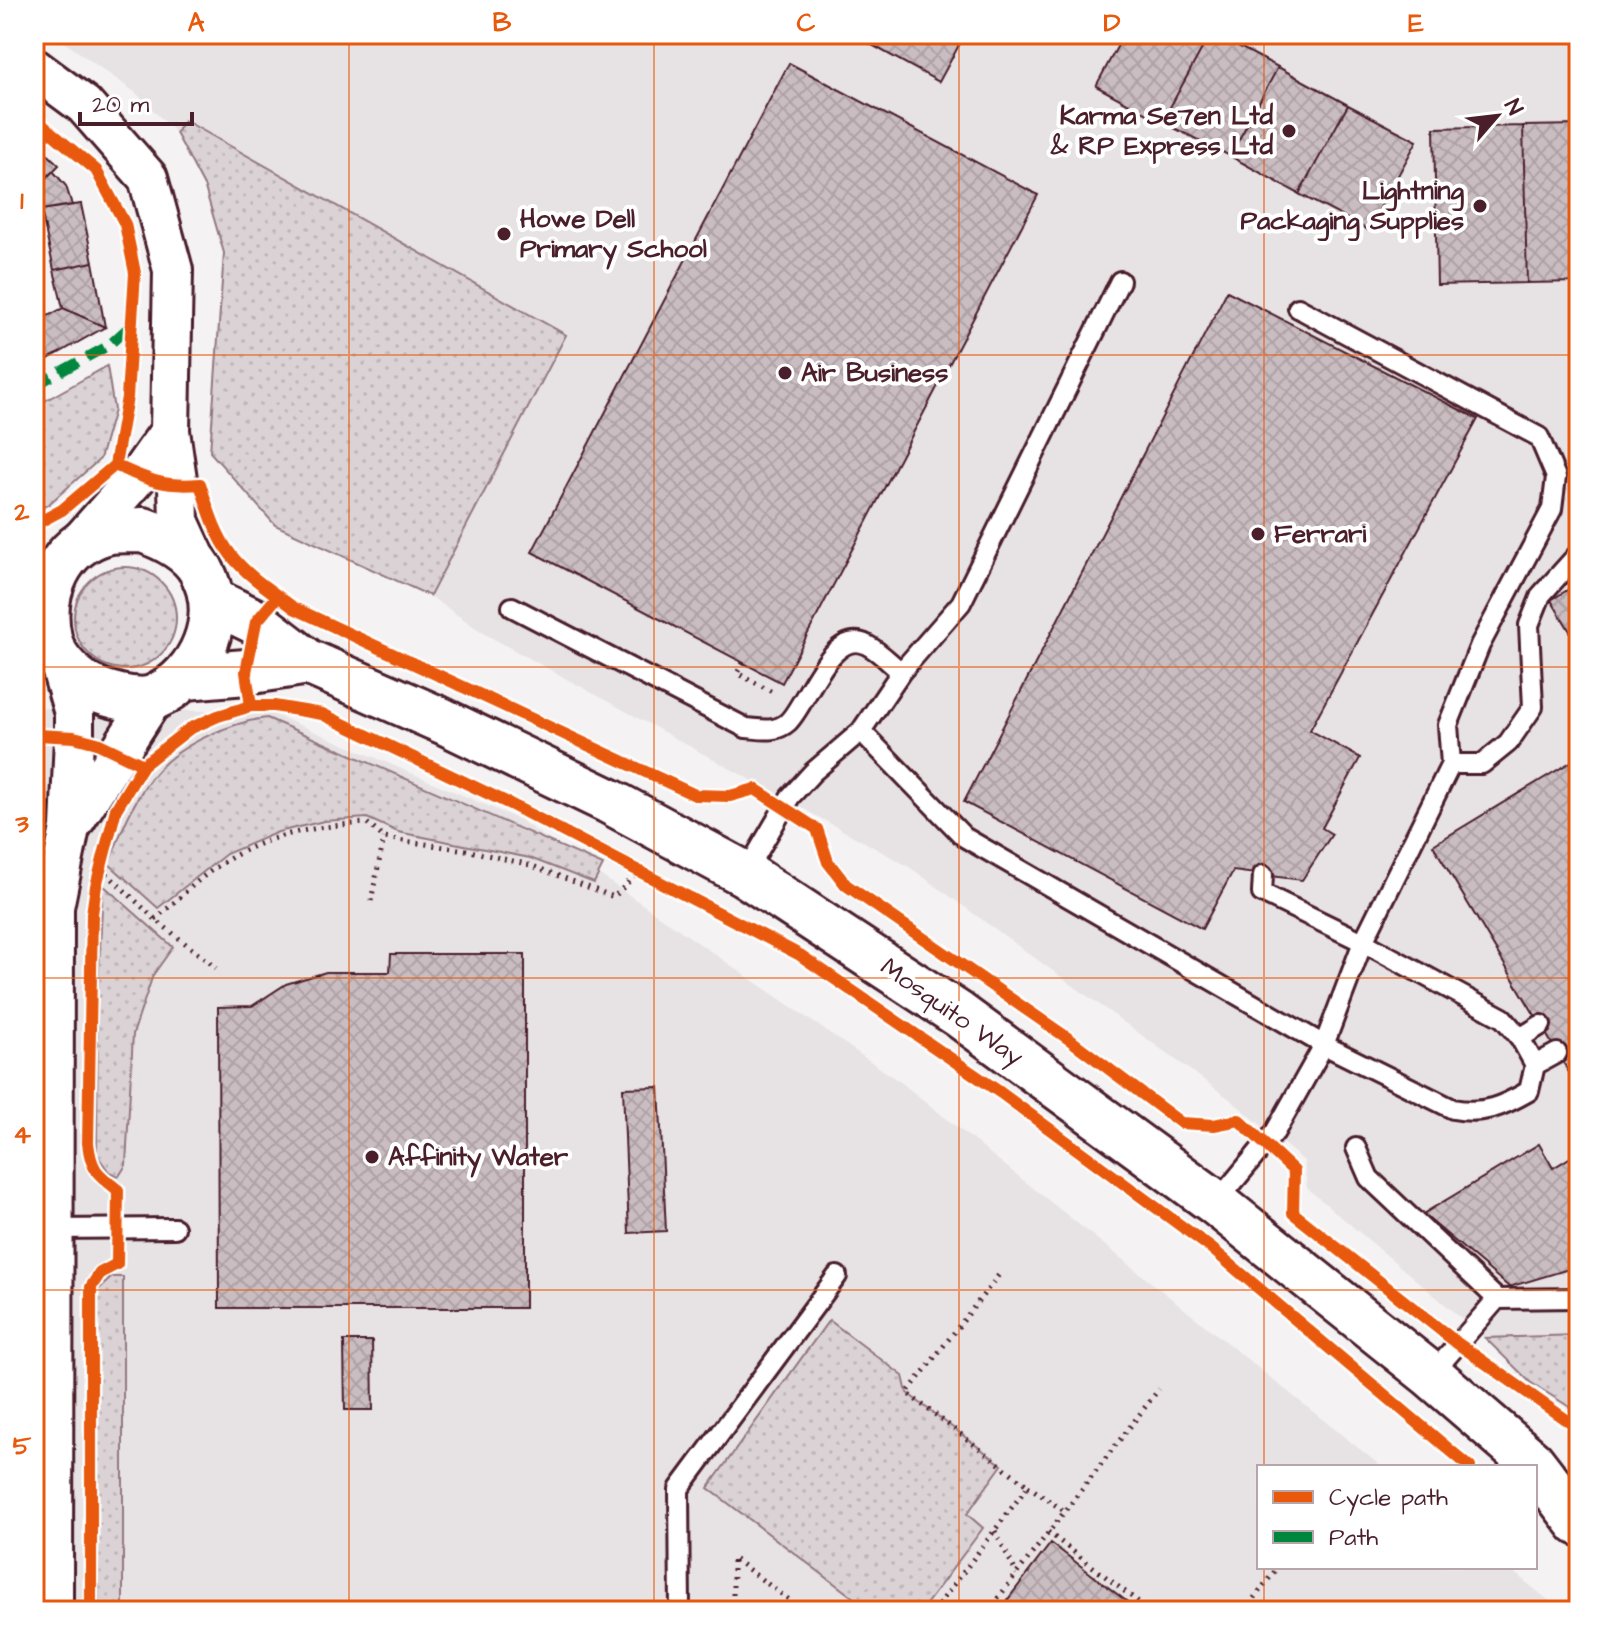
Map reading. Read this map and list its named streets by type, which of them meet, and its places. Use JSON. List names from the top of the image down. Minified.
{"streets":{"street":["Mosquito Way"]},"places":["Karma Se7en Ltd & RP Express Ltd","Lightning Packaging Supplies","Howe Dell Primary School","Air Business","Ferrari","Affinity Water"],"legend":["Cycle path","Path"],"scale_bar":"20 m","north":"top right","grid":{"columns":["A","B","C","D","E"],"rows":["1","2","3","4","5"]}}
